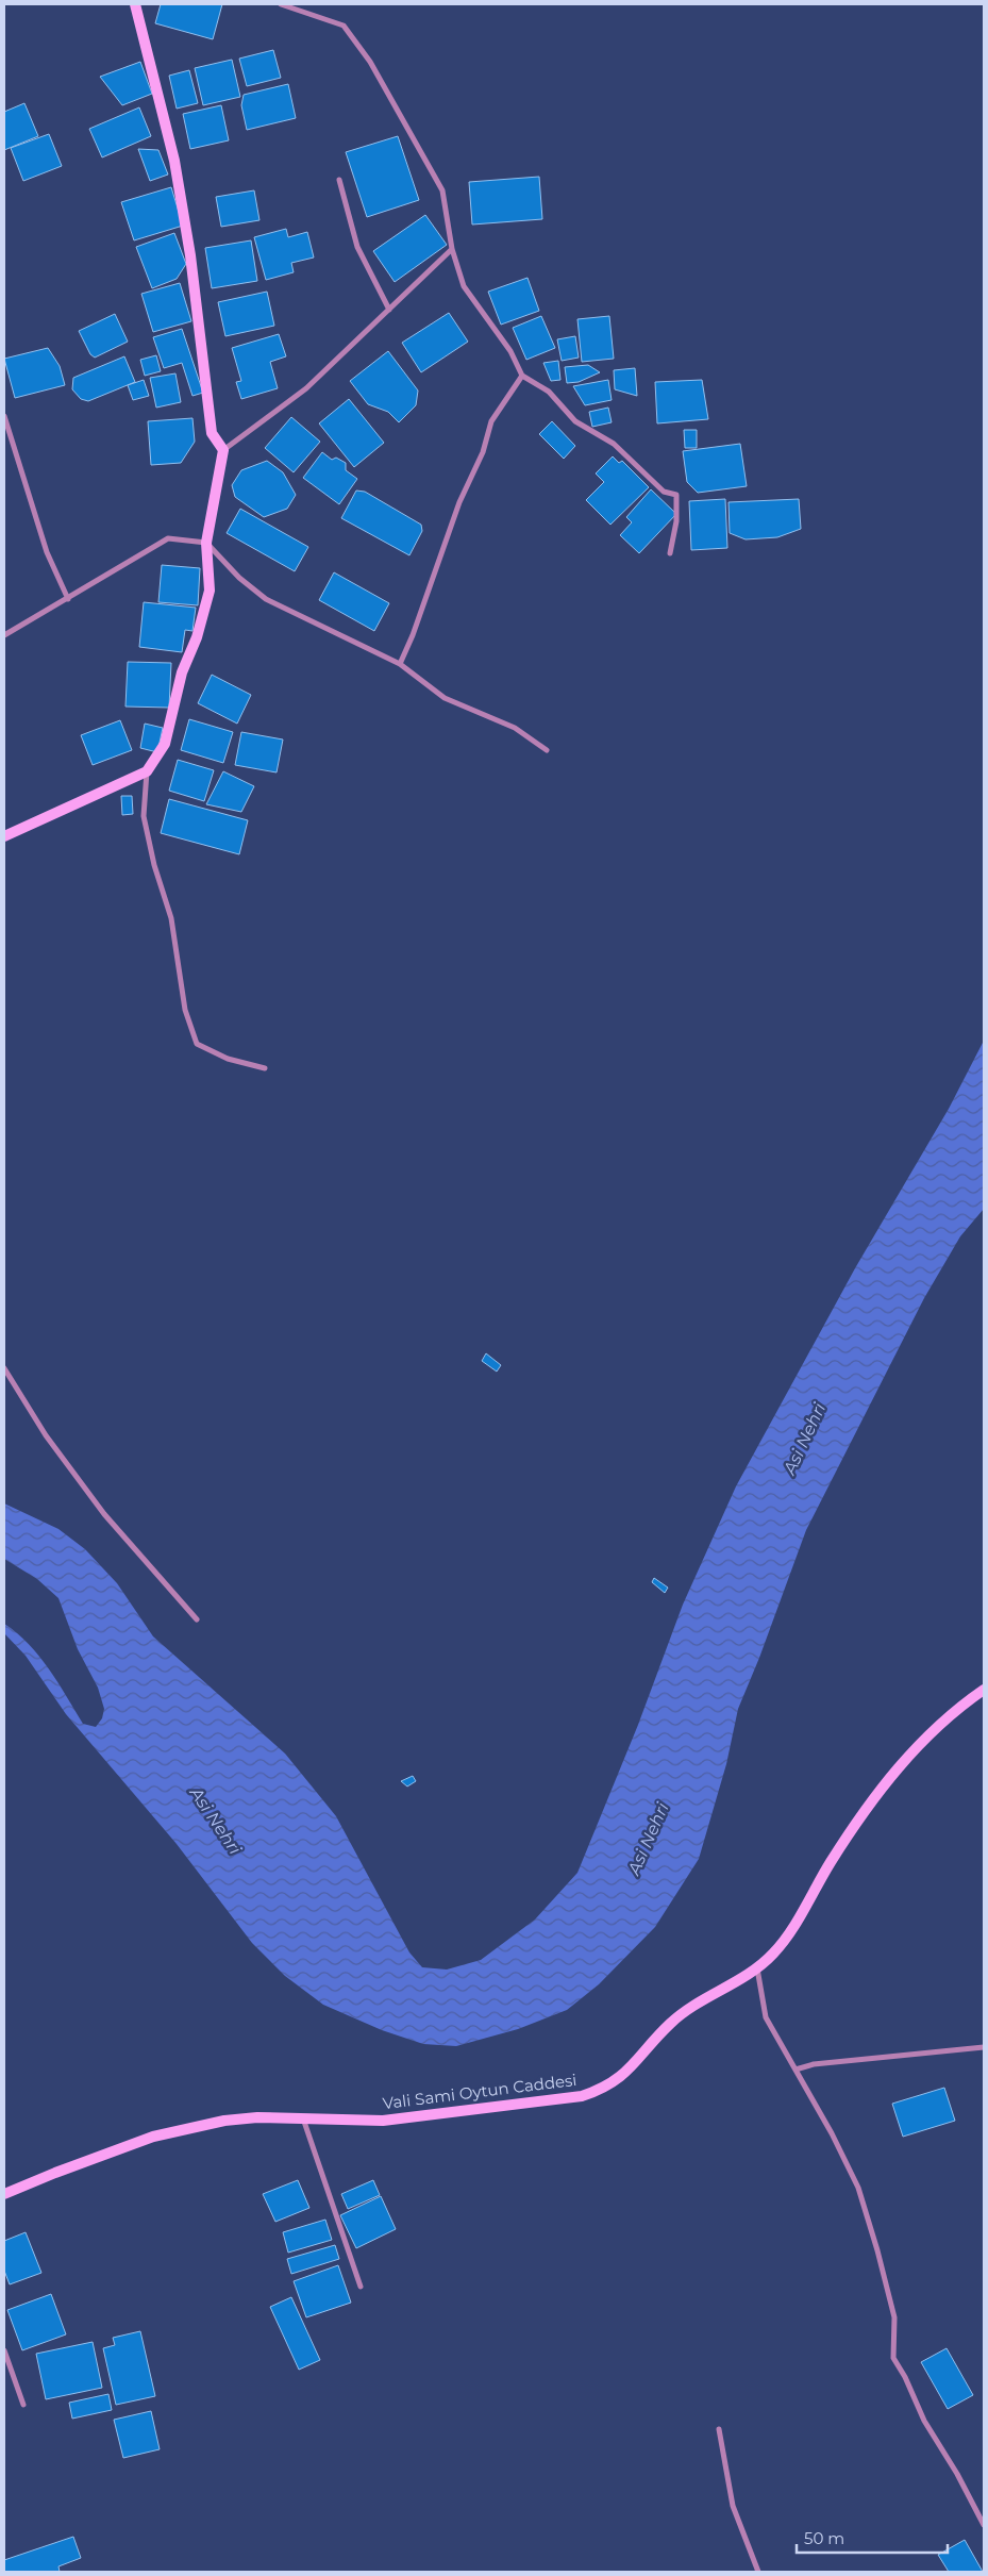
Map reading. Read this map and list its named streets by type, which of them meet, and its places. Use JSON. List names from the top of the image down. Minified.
{"streets":{"street":["Vali Sami Oytun Caddesi"]},"water":["Asi Nehri"],"scale_bar":"50 m"}
